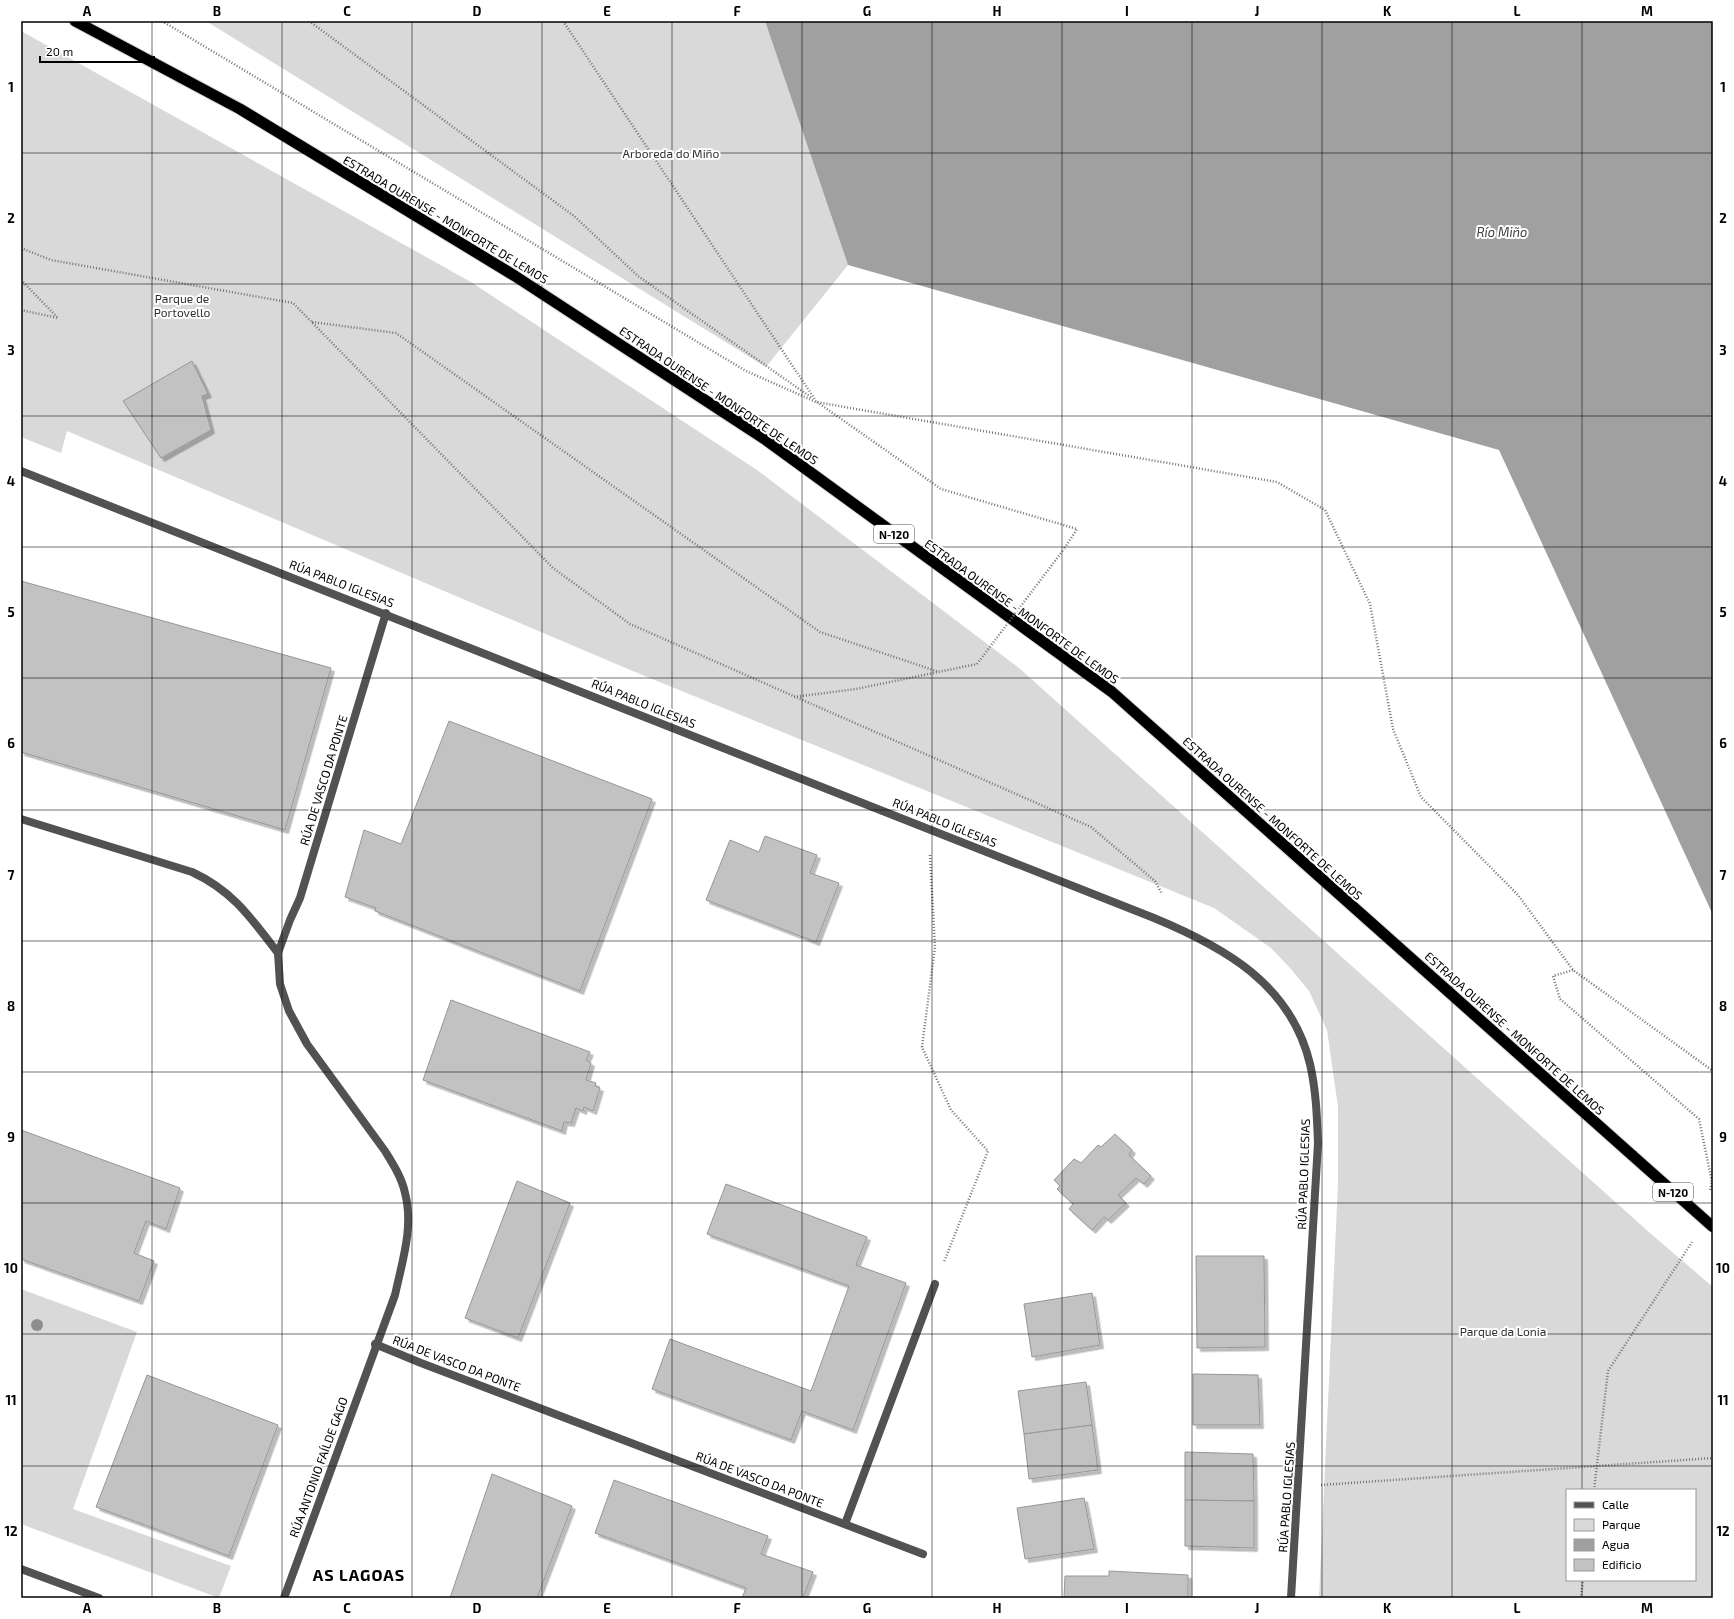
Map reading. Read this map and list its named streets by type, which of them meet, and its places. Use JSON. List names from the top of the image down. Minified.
{"streets":{"highway":["ESTRADA OURENSE - MONFORTE DE LEMOS","N-120"],"street":["RÚA PABLO IGLESIAS","RÚA DE VASCO DA PONTE","RÚA ANTONIO FAÍLDE GAGO"]},"crossings":[["RÚA PABLO IGLESIAS","RÚA DE VASCO DA PONTE"],["RÚA DE VASCO DA PONTE","RÚA ANTONIO FAÍLDE GAGO"]],"districts":["AS LAGOAS"],"water":["Río Miño"],"parks":["Arboreda do Miño","Parque de Portovello","Parque da Lonia"],"legend":["Calle","Parque","Agua","Edificio"],"scale_bar":"20 m","grid":{"columns":["A","B","C","D","E","F","G","H","I","J","K","L","M"],"rows":["1","2","3","4","5","6","7","8","9","10","11","12"]}}
